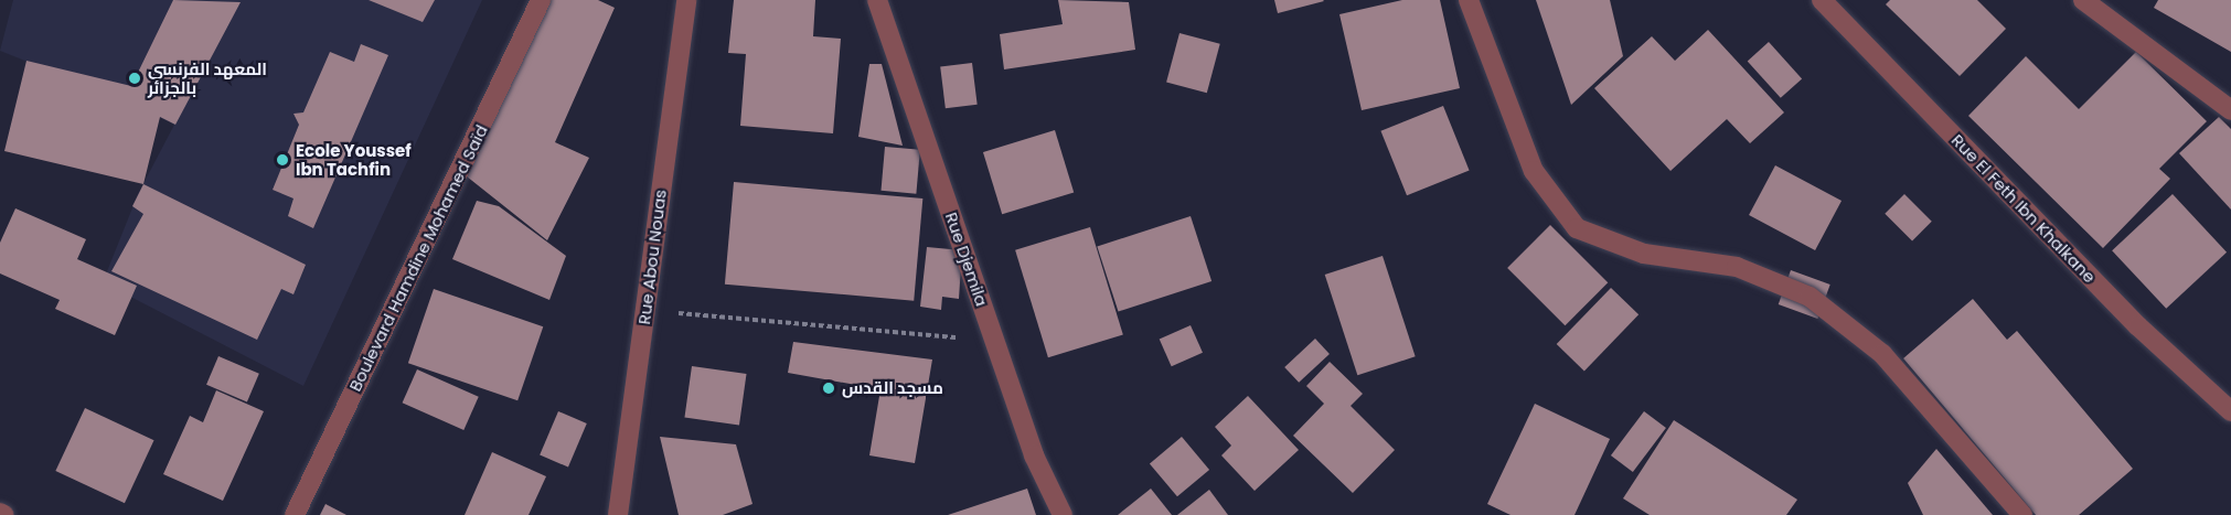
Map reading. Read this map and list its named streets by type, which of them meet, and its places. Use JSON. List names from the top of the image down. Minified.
{"streets":{"street":["Rue El Feth Ibn Khalkane","Rue Abou Nouas","Boulevard Hamdine Mohamed Saïd","Rue Djemila"]},"places":["المعهد الفرنسي بالجزائر","Ecole Youssef Ibn Tachfin","مسجد القدس"]}
